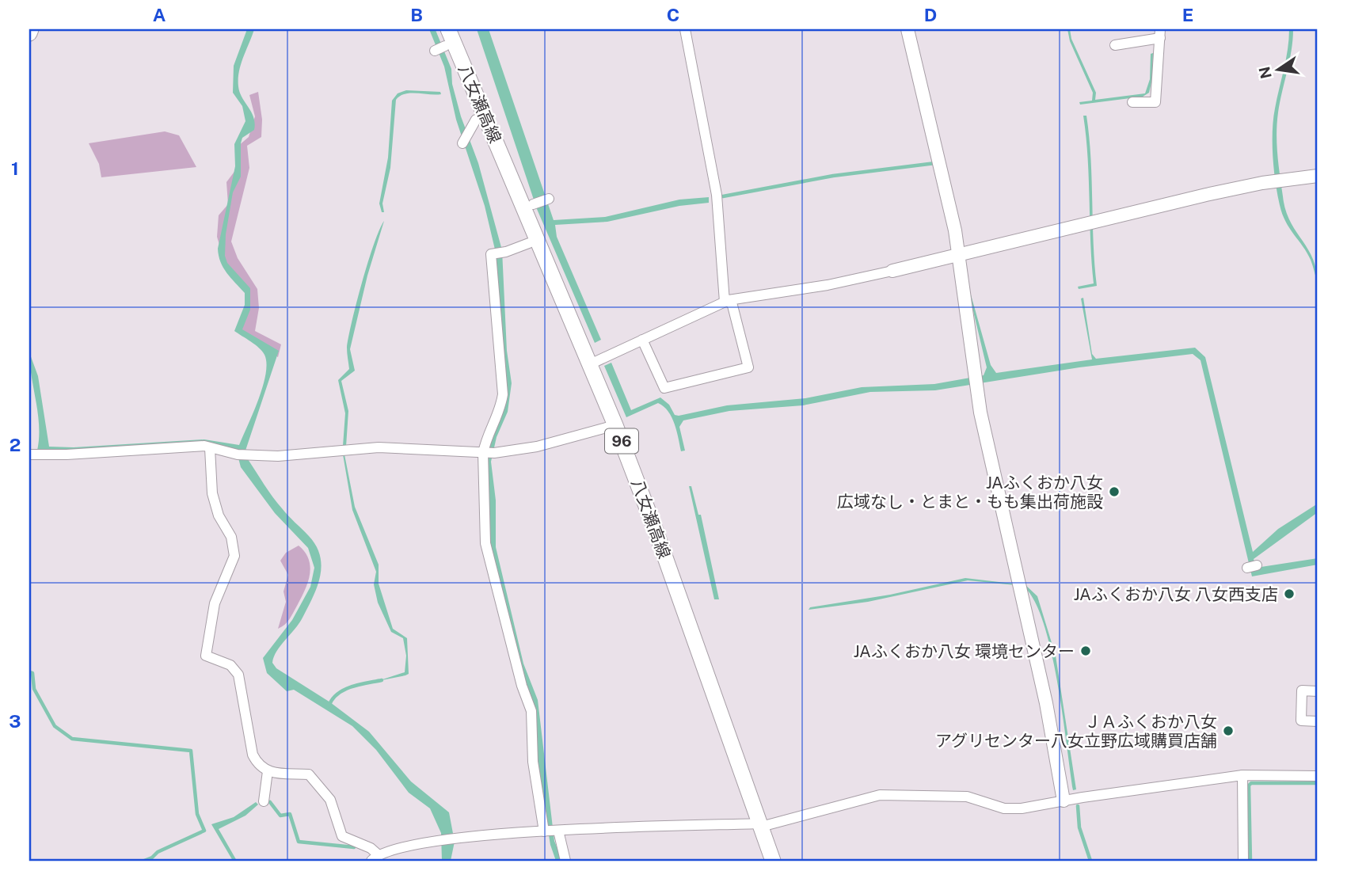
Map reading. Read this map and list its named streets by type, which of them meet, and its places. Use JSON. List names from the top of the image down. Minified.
{"streets":{"main road":["八女瀬高線","96"]},"places":["JAふくおか八女 広域なし・とまと・もも集出荷施設","JAふくおか八女 八女西支店","JAふくおか八女 環境センター","ＪＡふくおか八女 アグリセンター八女立野広域購買店舗"],"north":"left","grid":{"columns":["A","B","C","D","E"],"rows":["1","2","3"]}}
